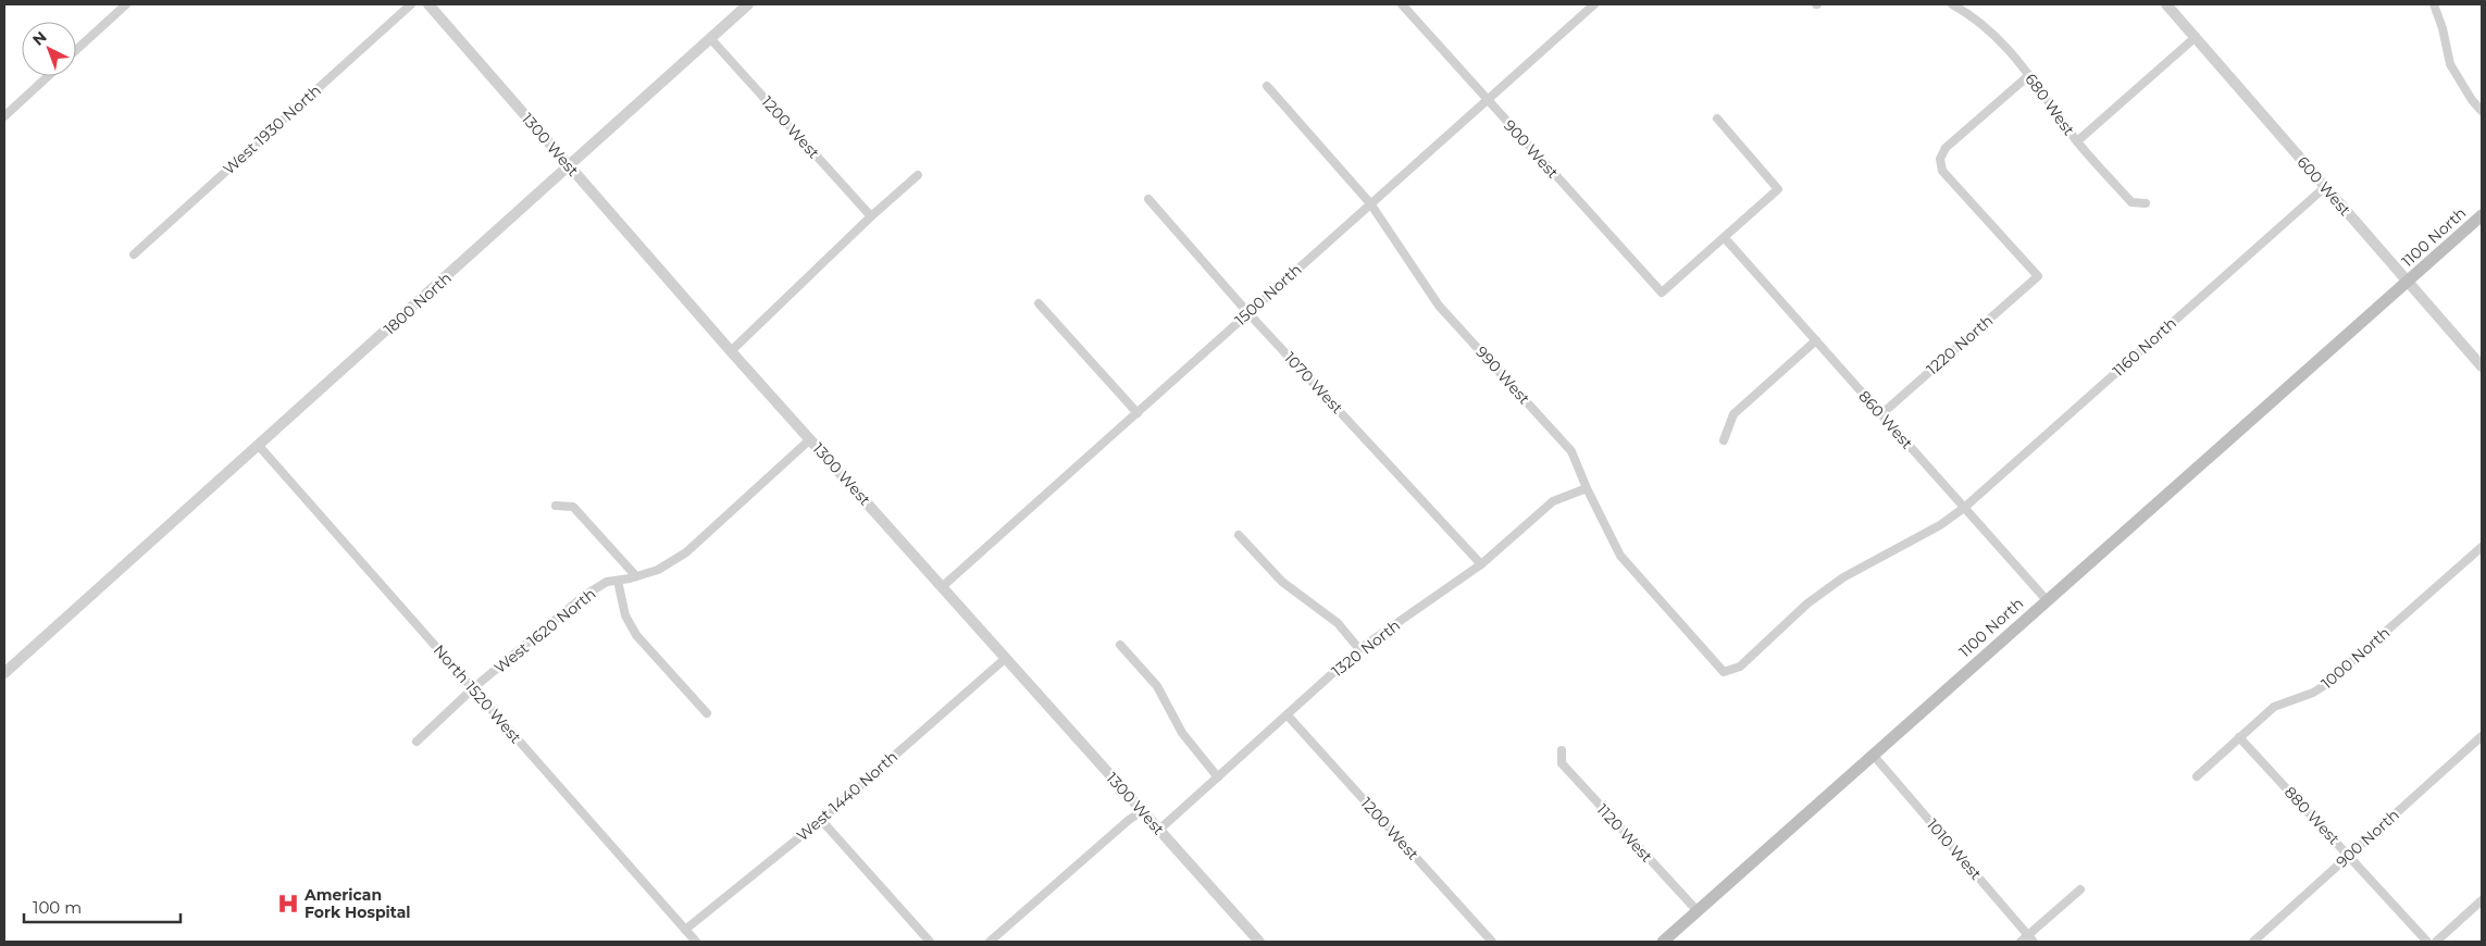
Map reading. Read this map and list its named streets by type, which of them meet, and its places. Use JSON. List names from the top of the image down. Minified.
{"streets":{"main road":["1100 North"],"street":["680 West","1200 West","West 1930 North","1300 West","900 West","600 West","1500 North","1800 North","1220 North","1160 North","990 West","1070 West","860 West","West 1620 North","1320 North","1000 North","North 1520 West","West 1440 North","880 West","1120 West","900 North","1010 West"]},"crossings":[["680 West","1220 North"],["1200 West","1800 North"],["1200 West","1320 North"],["1300 West","1500 North"],["1300 West","1800 North"],["1300 West","West 1620 North"],["1300 West","1320 North"],["1300 West","West 1440 North"],["900 West","1500 North"],["900 West","860 West"],["600 West","1100 North"],["600 West","1160 North"],["1100 North","860 West"],["1100 North","1120 West"],["1100 North","1010 West"],["1500 North","990 West"],["1500 North","1070 West"],["1800 North","North 1520 West"],["1220 North","860 West"],["1160 North","990 West"],["1160 North","860 West"],["990 West","1320 North"],["1070 West","1320 North"],["West 1620 North","North 1520 West"],["1000 North","880 West"],["North 1520 West","West 1440 North"],["880 West","900 North"]],"places":{"hospital":["American Fork Hospital"]},"scale_bar":"100 m","north":"top left"}
